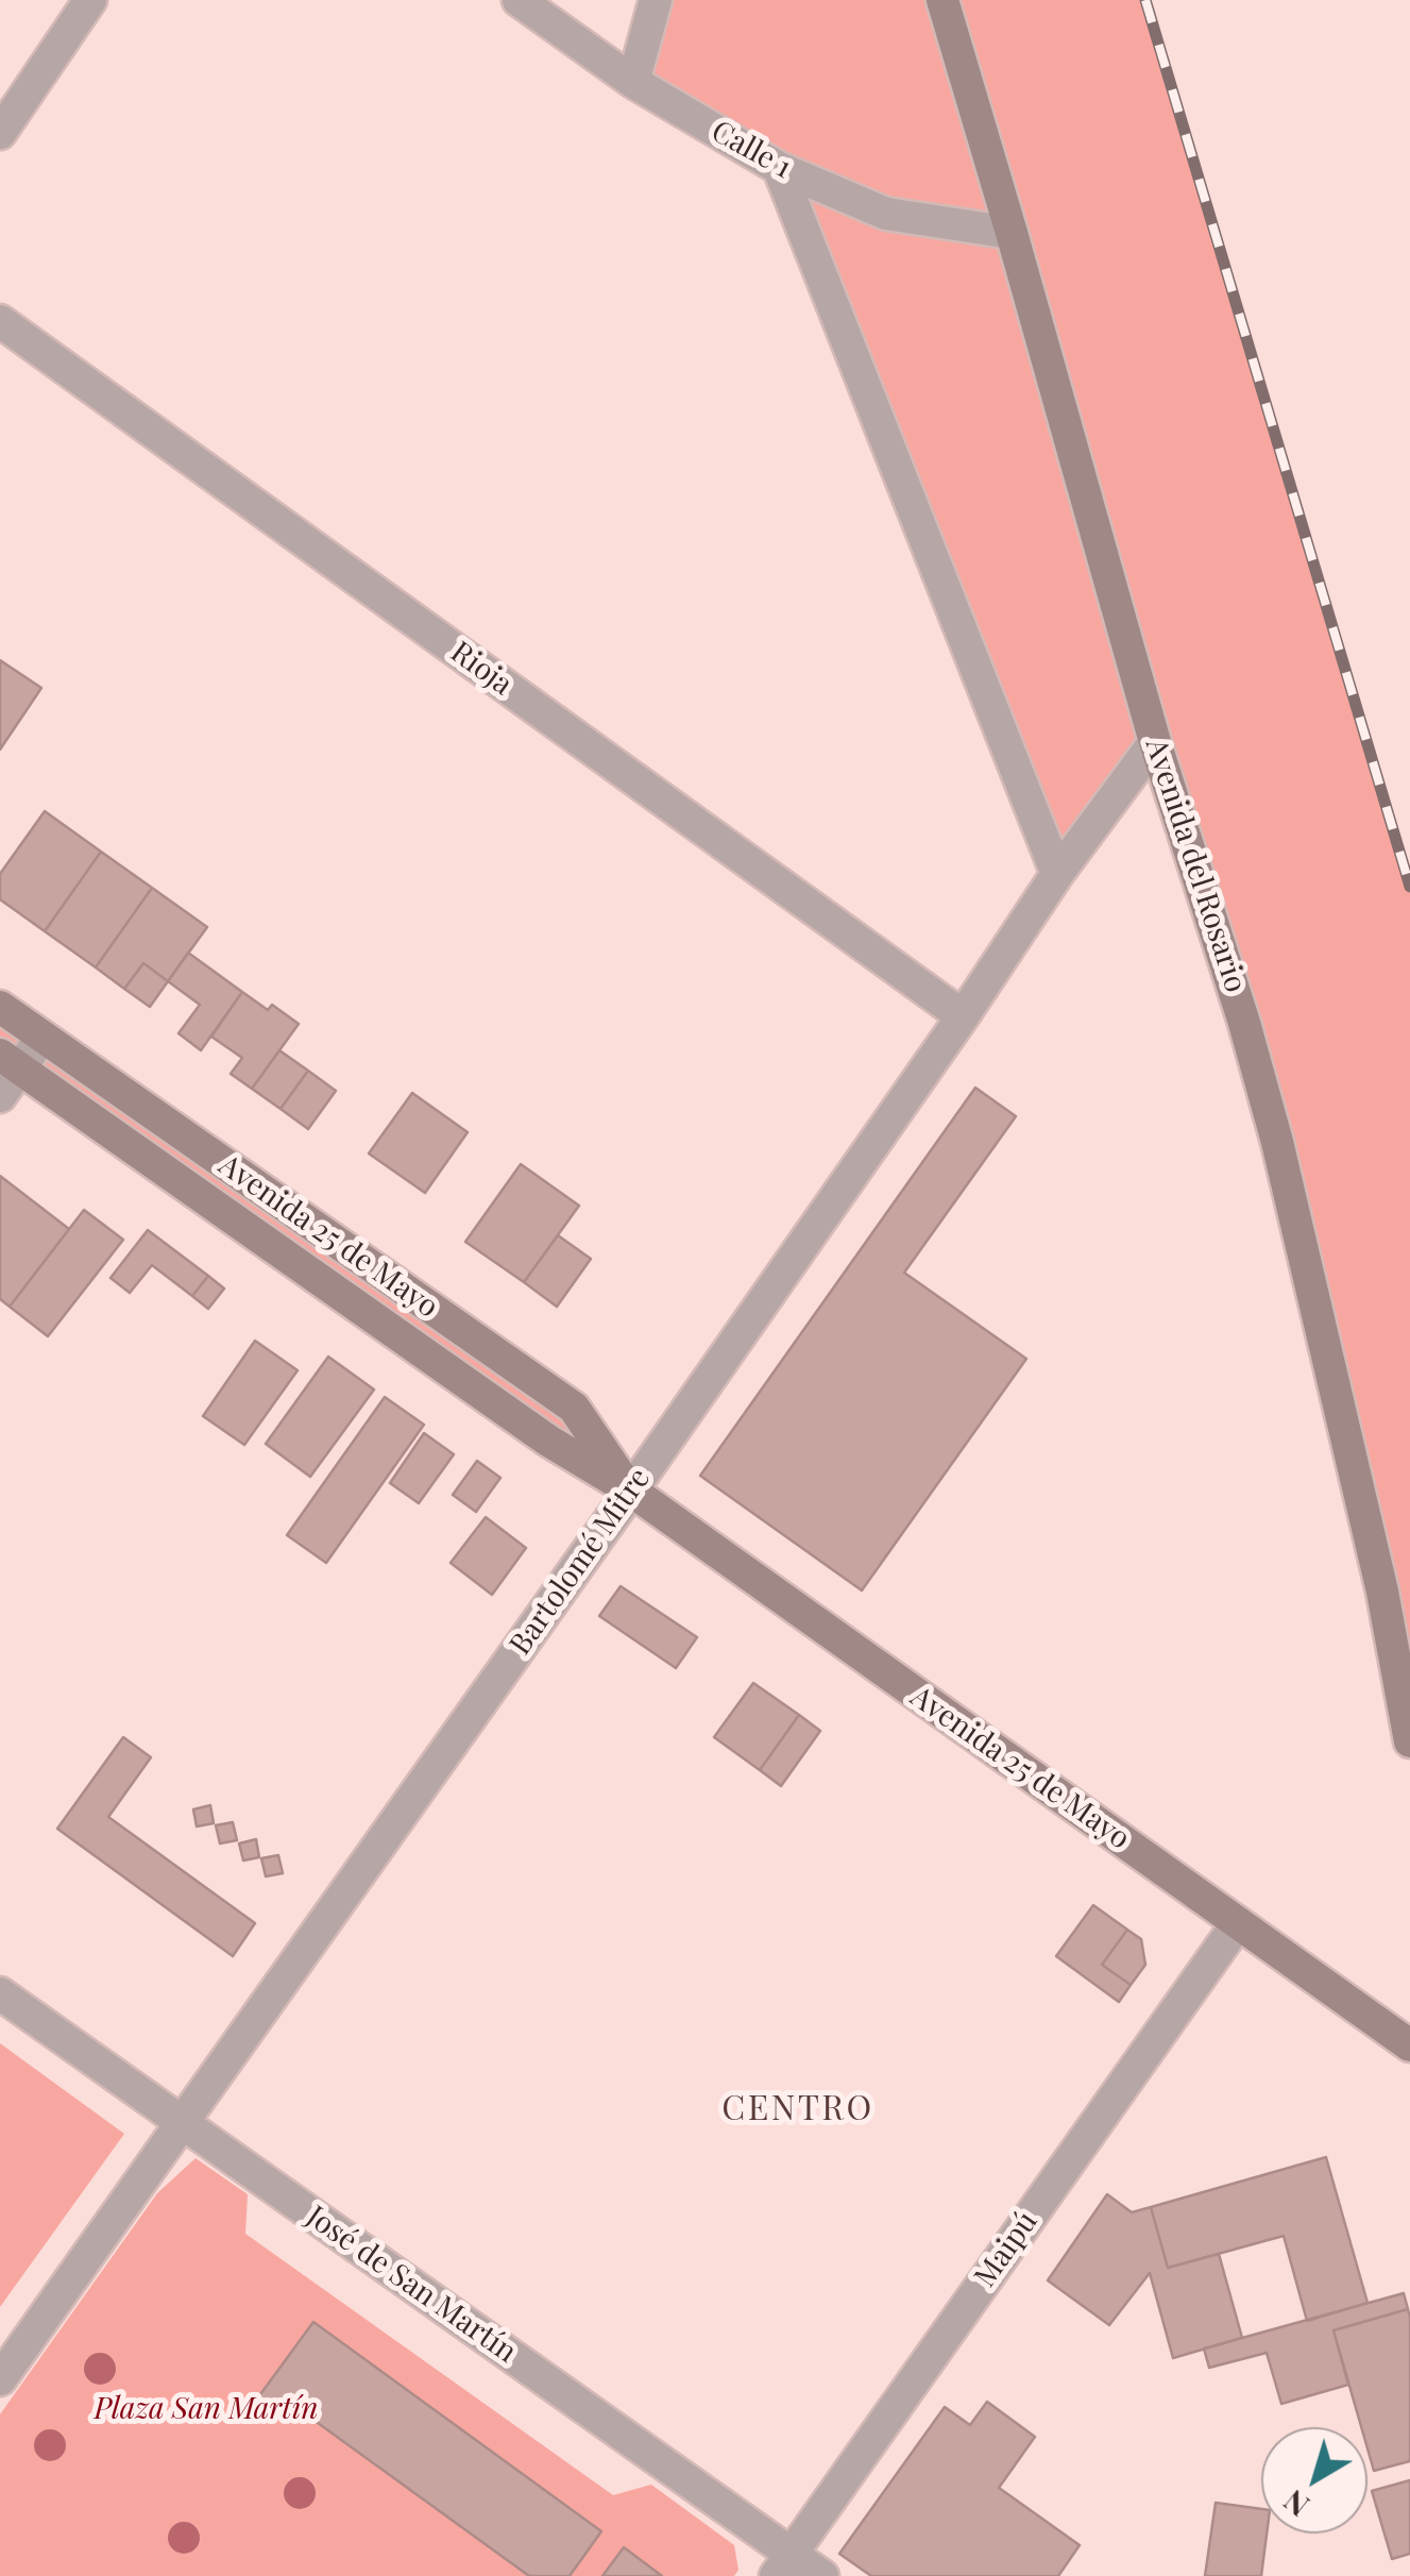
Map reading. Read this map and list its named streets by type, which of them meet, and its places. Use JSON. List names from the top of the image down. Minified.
{"streets":{"main road":["Avenida del Rosario","Avenida 25 de Mayo"],"street":["Calle 1","Rioja","Bartolomé Mitre","Maipú","José de San Martín"]},"crossings":[["Calle 1","Avenida del Rosario"],["Rioja","Bartolomé Mitre"],["Avenida del Rosario","Bartolomé Mitre"],["Avenida 25 de Mayo","Bartolomé Mitre"],["Avenida 25 de Mayo","Maipú"],["Bartolomé Mitre","José de San Martín"],["Maipú","José de San Martín"]],"districts":["CENTRO"],"parks":["Plaza San Martín"],"north":"bottom left"}
